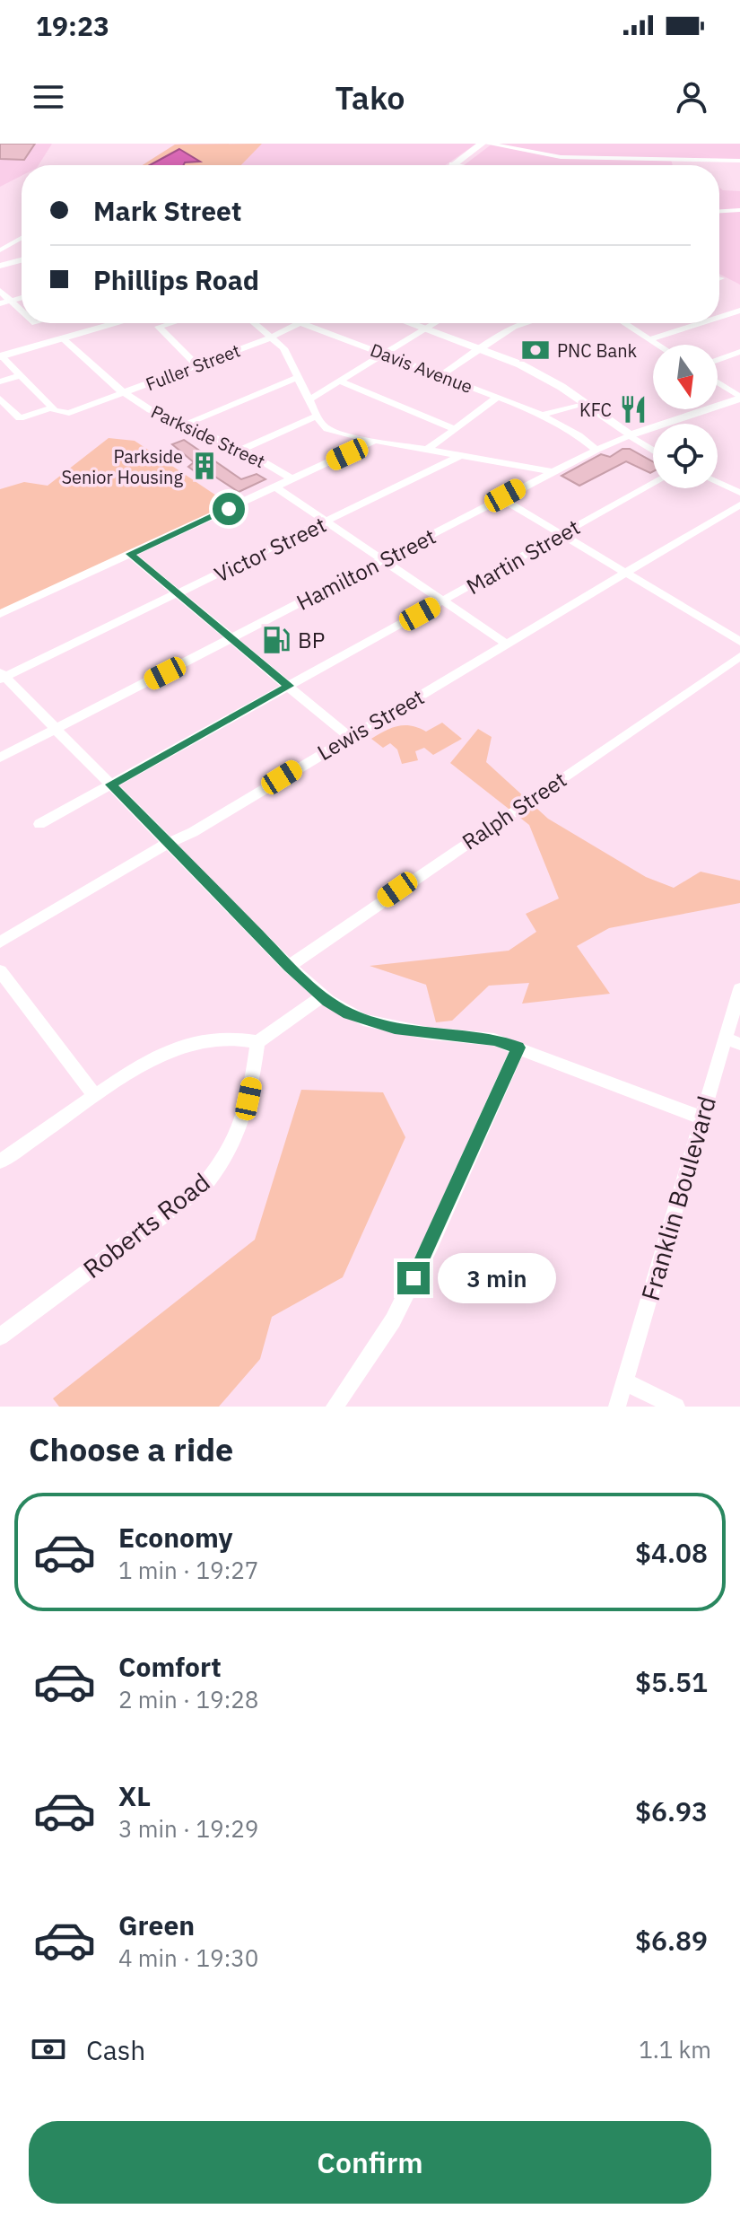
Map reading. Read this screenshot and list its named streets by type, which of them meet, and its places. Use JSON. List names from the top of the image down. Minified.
{"streets":{"main road":["Hamilton Street"],"street":["Fuller Street","Davis Avenue","Parkside Street","Victor Street","Martin Street","Lewis Street","Ralph Street","Franklin Boulevard","Roberts Road"]},"crossings":[["Fuller Street","Davis Avenue"],["Fuller Street","Parkside Street"],["Davis Avenue","Hamilton Street"]],"places":{"bank":["PNC Bank"],"restaurant":["KFC"],"building":["Parkside Senior Housing"],"fuel station":["BP"]},"north":"bottom","page":{"status":"19:23","header":"Tako","banner":["Mark Street","Phillips Road"],"bubble":"3 min","heading":"Choose a ride","list":[{"name":"Economy","note":"1 min · 19:27","value":"$4.08"},{"name":"Comfort","note":"2 min · 19:28","value":"$5.51"},{"name":"XL","note":"3 min · 19:29","value":"$6.93"},{"name":"Green","note":"4 min · 19:30","value":"$6.89"}],"pay":["Cash","1.1 km"],"buttons":"Confirm"}}
